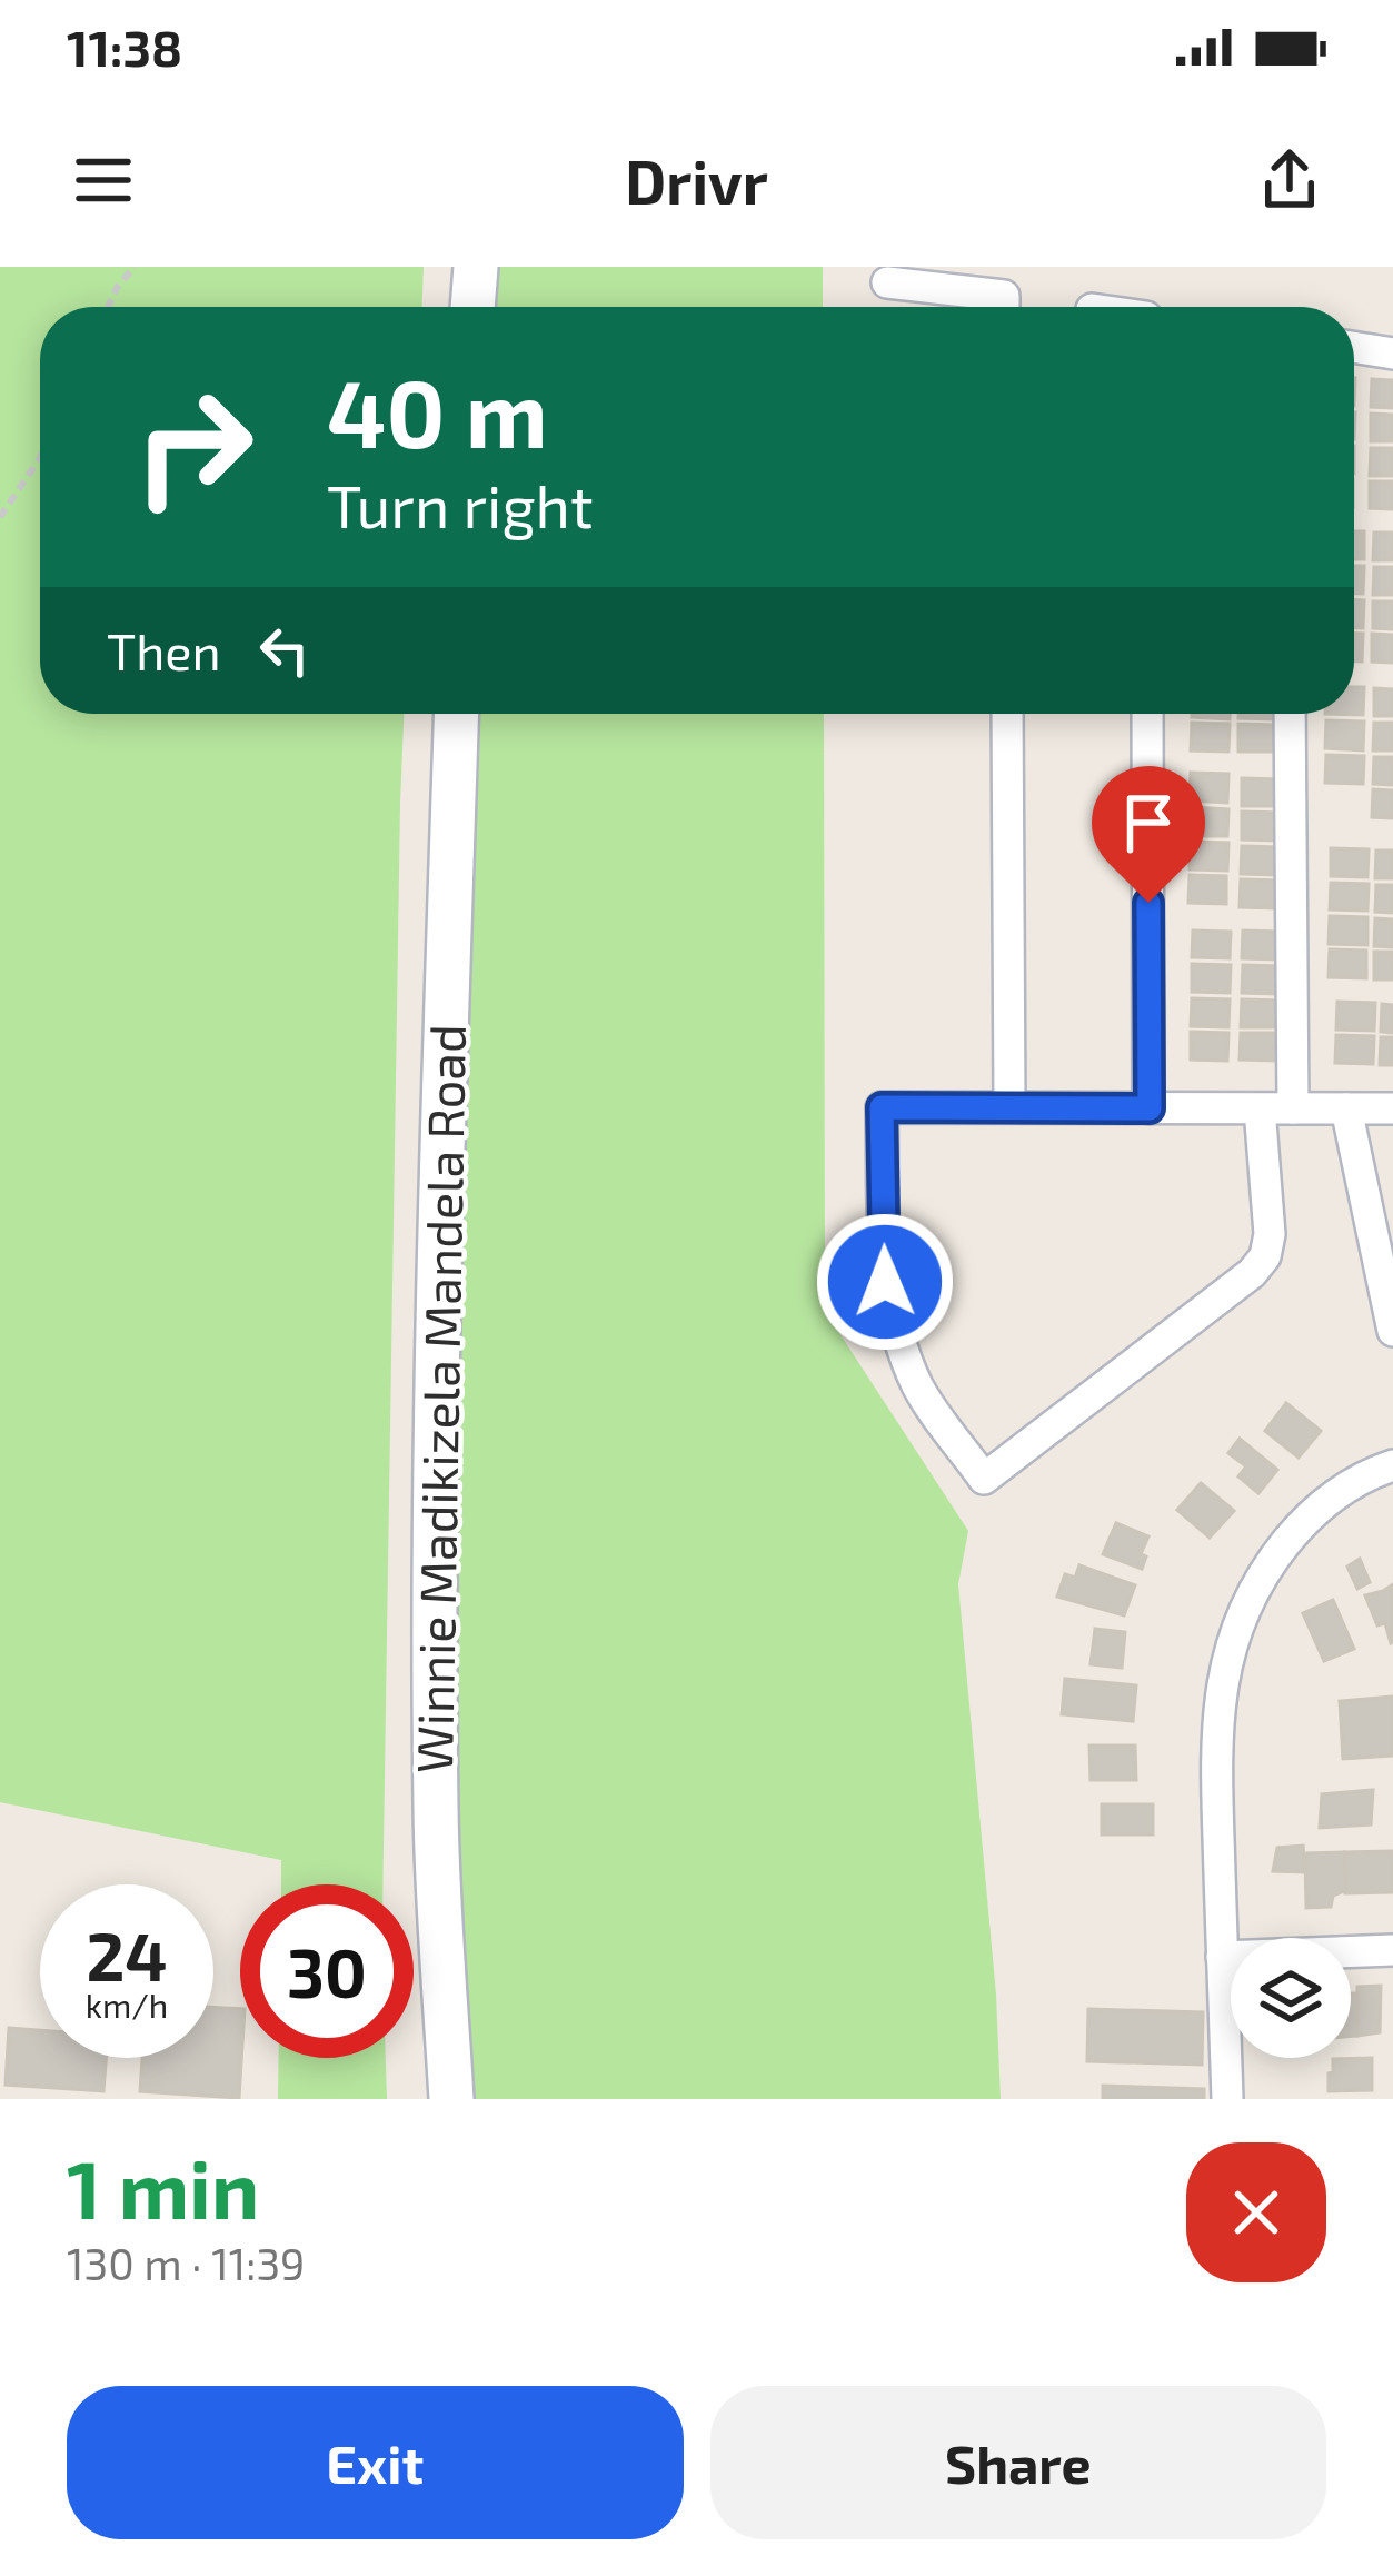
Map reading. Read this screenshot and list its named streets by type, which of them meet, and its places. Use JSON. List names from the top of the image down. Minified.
{"streets":{"main road":["Winnie Madikizela Mandela Road"]},"page":{"status":"11:38","header":"Drivr","turn":["40 m","Turn right"],"then":"Then","speed":"24 km/h","limit":"30","heading":["1 min","130 m · 11:39"],"buttons":["Exit","Share"]}}
